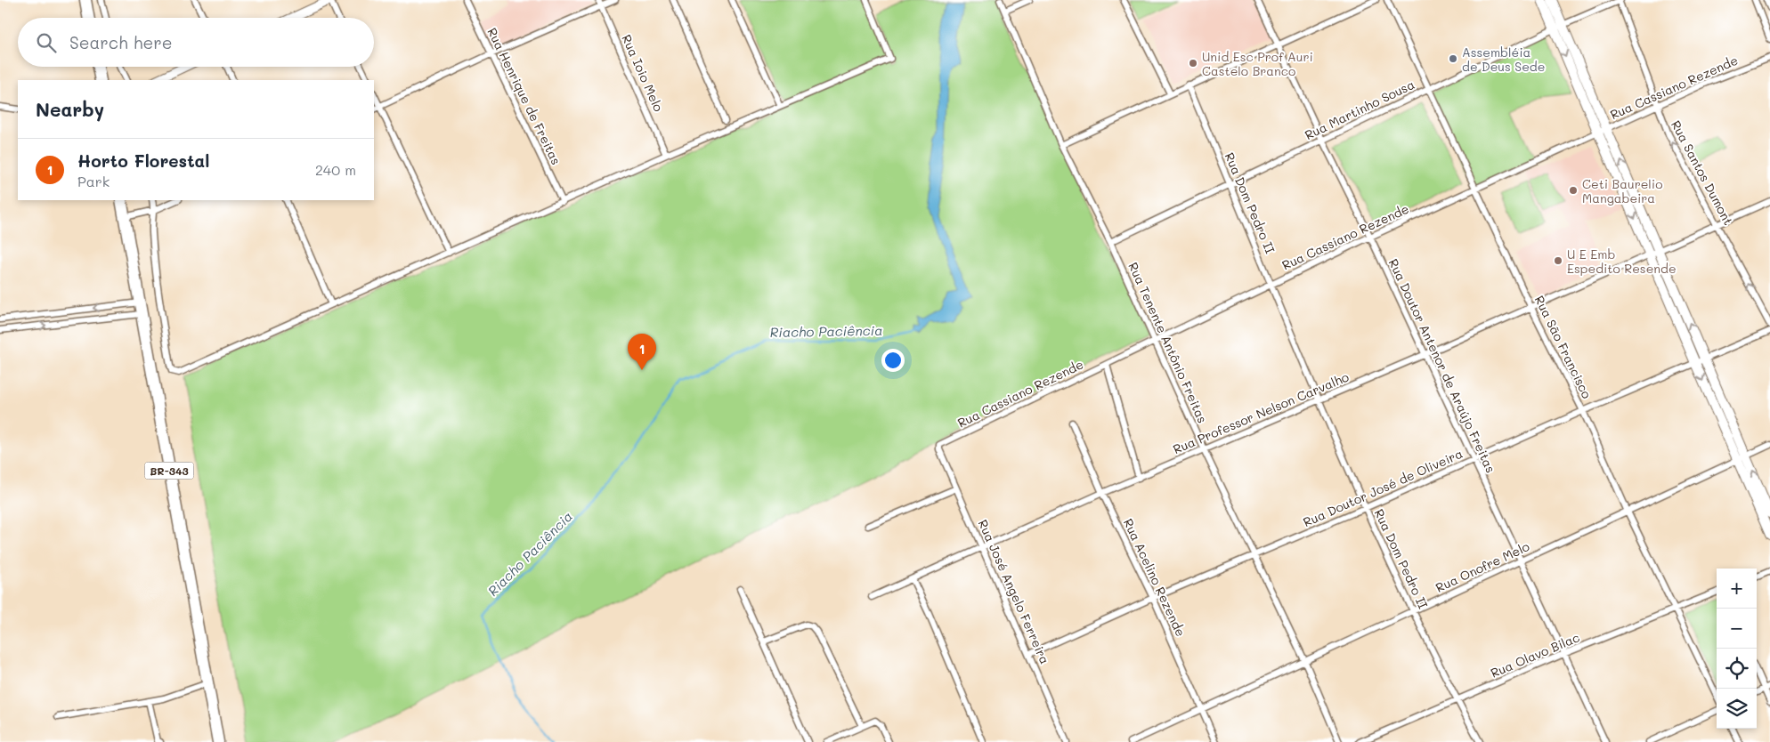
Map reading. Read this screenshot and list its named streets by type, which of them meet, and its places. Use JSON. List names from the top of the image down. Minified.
{"streets":{"highway":["BR-343"],"street":["Rua Ioio Melo","Rua Cassiano Rezende","Rua Henrique de Freitas","Rua Martinho Sousa","Rua Santos Dumont","Rua Dom Pedro II","Rua Tenente Antônio Freitas","Rua São Francisco","Rua Doutor Antenor de Araújo Freitas","Rua Professor Nelson Carvalho","Rua Doutor José de Oliveira","Rua Onofre Melo","Rua Acelino Rezende","Rua José Angelo Ferreira","Rua Olavo Bilac"]},"crossings":[["Rua Cassiano Rezende","Rua Santos Dumont"],["Rua Cassiano Rezende","Rua Dom Pedro II"],["Rua Cassiano Rezende","Rua Tenente Antônio Freitas"],["Rua Cassiano Rezende","Rua São Francisco"],["Rua Cassiano Rezende","Rua Doutor Antenor de Araújo Freitas"],["Rua Cassiano Rezende","Rua José Angelo Ferreira"],["Rua Martinho Sousa","Rua Santos Dumont"],["Rua Martinho Sousa","Rua Dom Pedro II"],["Rua Martinho Sousa","Rua Tenente Antônio Freitas"],["Rua Martinho Sousa","Rua São Francisco"],["Rua Martinho Sousa","Rua Doutor Antenor de Araújo Freitas"],["Rua Santos Dumont","Rua Professor Nelson Carvalho"],["Rua Dom Pedro II","Rua Professor Nelson Carvalho"],["Rua Dom Pedro II","Rua Doutor José de Oliveira"],["Rua Dom Pedro II","Rua Onofre Melo"],["Rua Dom Pedro II","Rua Olavo Bilac"],["Rua Tenente Antônio Freitas","Rua Professor Nelson Carvalho"],["Rua Tenente Antônio Freitas","Rua Doutor José de Oliveira"],["Rua Tenente Antônio Freitas","Rua Onofre Melo"],["Rua São Francisco","Rua Professor Nelson Carvalho"],["Rua São Francisco","Rua Doutor José de Oliveira"],["Rua São Francisco","Rua Onofre Melo"],["Rua São Francisco","Rua Olavo Bilac"],["Rua Doutor Antenor de Araújo Freitas","Rua Professor Nelson Carvalho"],["Rua Doutor Antenor de Araújo Freitas","Rua Doutor José de Oliveira"],["Rua Doutor Antenor de Araújo Freitas","Rua Onofre Melo"],["Rua Doutor Antenor de Araújo Freitas","Rua Olavo Bilac"],["Rua Professor Nelson Carvalho","Rua Acelino Rezende"],["Rua Professor Nelson Carvalho","Rua José Angelo Ferreira"],["Rua Doutor José de Oliveira","Rua Acelino Rezende"],["Rua Doutor José de Oliveira","Rua José Angelo Ferreira"],["Rua Onofre Melo","Rua Acelino Rezende"]],"one_way":["Rua Santos Dumont"],"water":["Riacho Paciência"],"places":["Assembléia de Deus Sede","Unid Esc Prof Auri Castelo Branco","Ceti Baurelio Mangabeira","U E Emb Espedito Resende"],"page":{"search":"Search here","heading":"Nearby","list":[{"mark":"1","name":"Horto Florestal","note":"Park","value":"240 m"}],"pins":"1","map_buttons":["+","−"]}}
